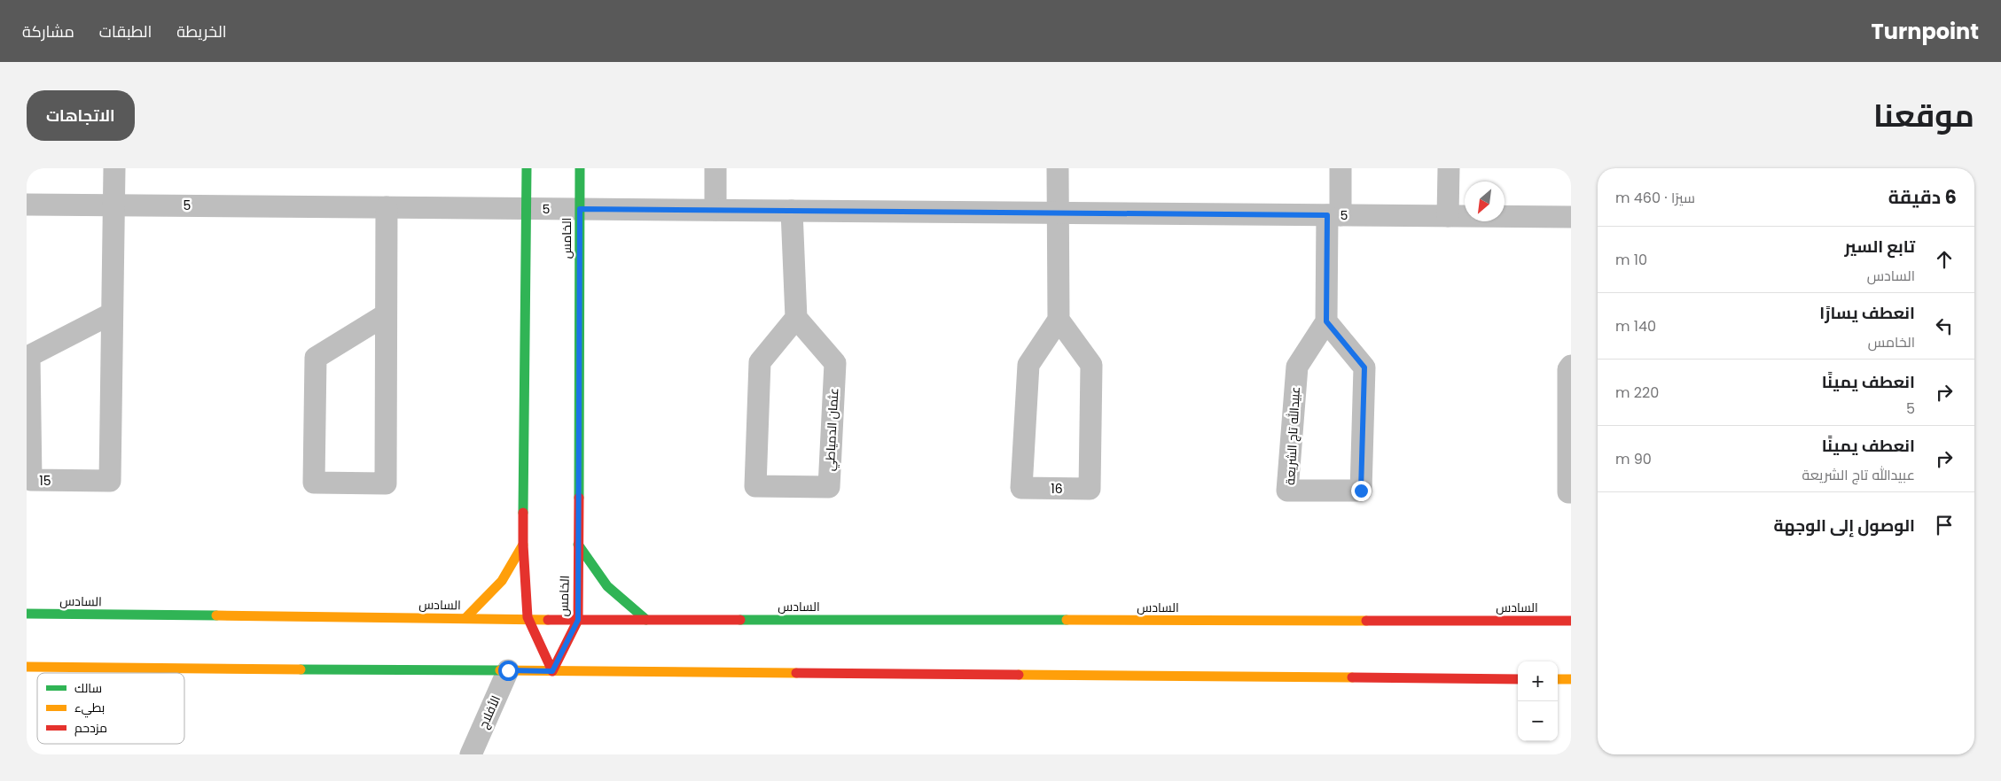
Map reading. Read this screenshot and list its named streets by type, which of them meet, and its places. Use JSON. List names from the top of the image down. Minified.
{"streets":{"street":["5","الخامس","عثمان الدمياطي","عبيدالله تاج الشريعة","15","16","السادس","الأفلاج"]},"crossings":[["5","الخامس"],["5","15"],["الخامس","السادس"]],"legend":["سالك","بطيء","مزدحم"],"north":"bottom left","page":{"header":"Turnpoint","nav":["الخريطة","الطبقات","مشاركة"],"title":"موقعنا","buttons":"الاتجاهات","heading":["6 دقيقة","سيرًا · 460 m"],"list":[["تابع السير","السادس","10 m"],["انعطف يسارًا","الخامس","140 m"],["انعطف يمينًا","5","220 m"],["انعطف يمينًا","عبيدالله تاج الشريعة","90 m"],"الوصول إلى الوجهة"],"map_buttons":["+","−"]}}
